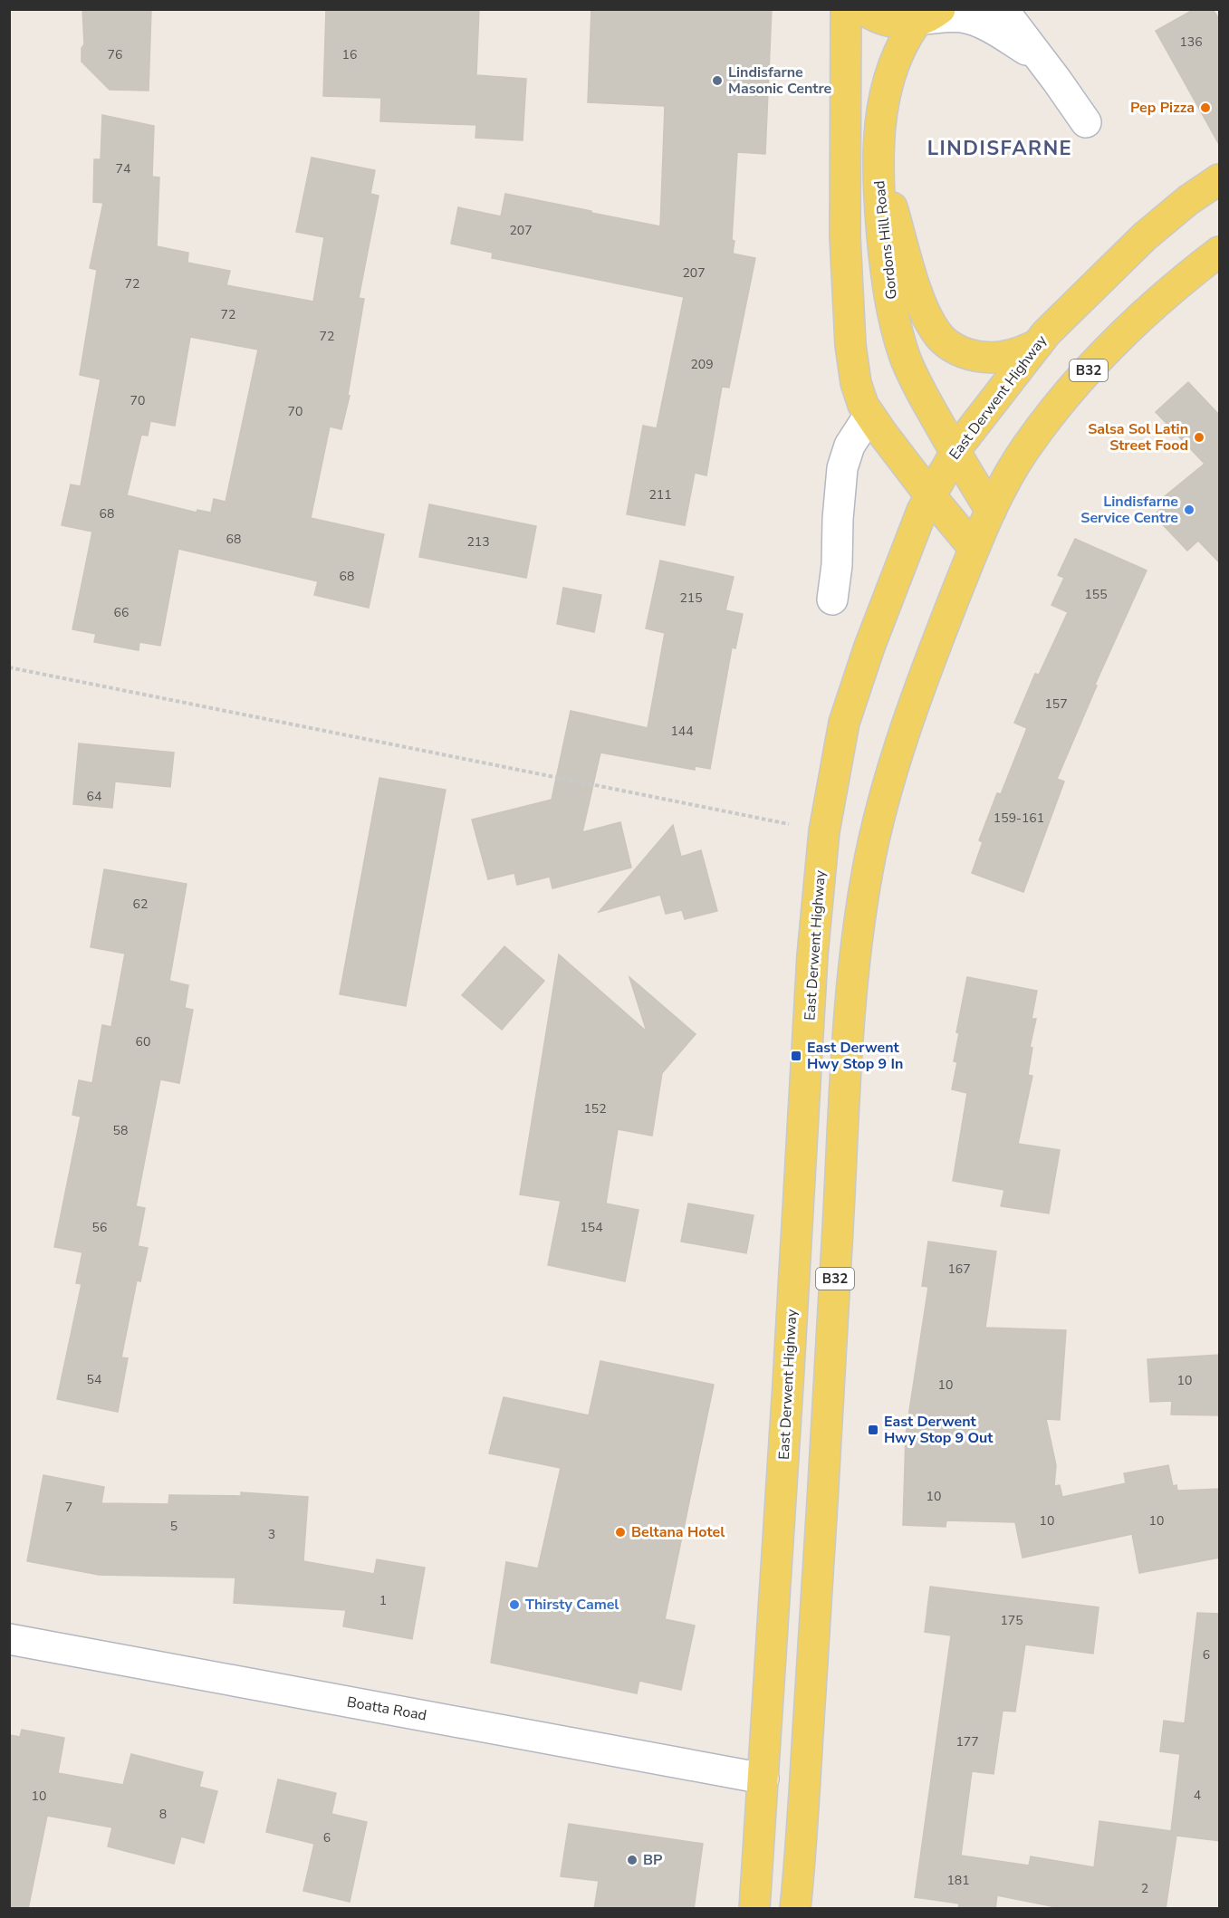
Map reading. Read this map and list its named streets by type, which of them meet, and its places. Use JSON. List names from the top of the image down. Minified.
{"streets":{"main road":["Gordons Hill Road","B32","East Derwent Highway"],"street":["Boatta Road"]},"crossings":[["Gordons Hill Road","B32"],["Gordons Hill Road","East Derwent Highway"],["East Derwent Highway","Boatta Road"]],"districts":["LINDISFARNE"],"places":{"other":["Lindisfarne Masonic Centre","Pep Pizza","Salsa Sol Latin Street Food","Lindisfarne Service Centre","Beltana Hotel","Thirsty Camel","BP"],"transit":["East Derwent Hwy Stop 9 In","East Derwent Hwy Stop 9 Out"]},"house_numbers":["136","76","16","74","207","207","72","72","72","209","70","70","211","68","68","213","68","155","215","66","157","144","64","159-161","62","60","152","58","56","154","167","54","10","10","10","7","10","10","5","3","1","175","6","177","4","10","8","6","181","2"]}
